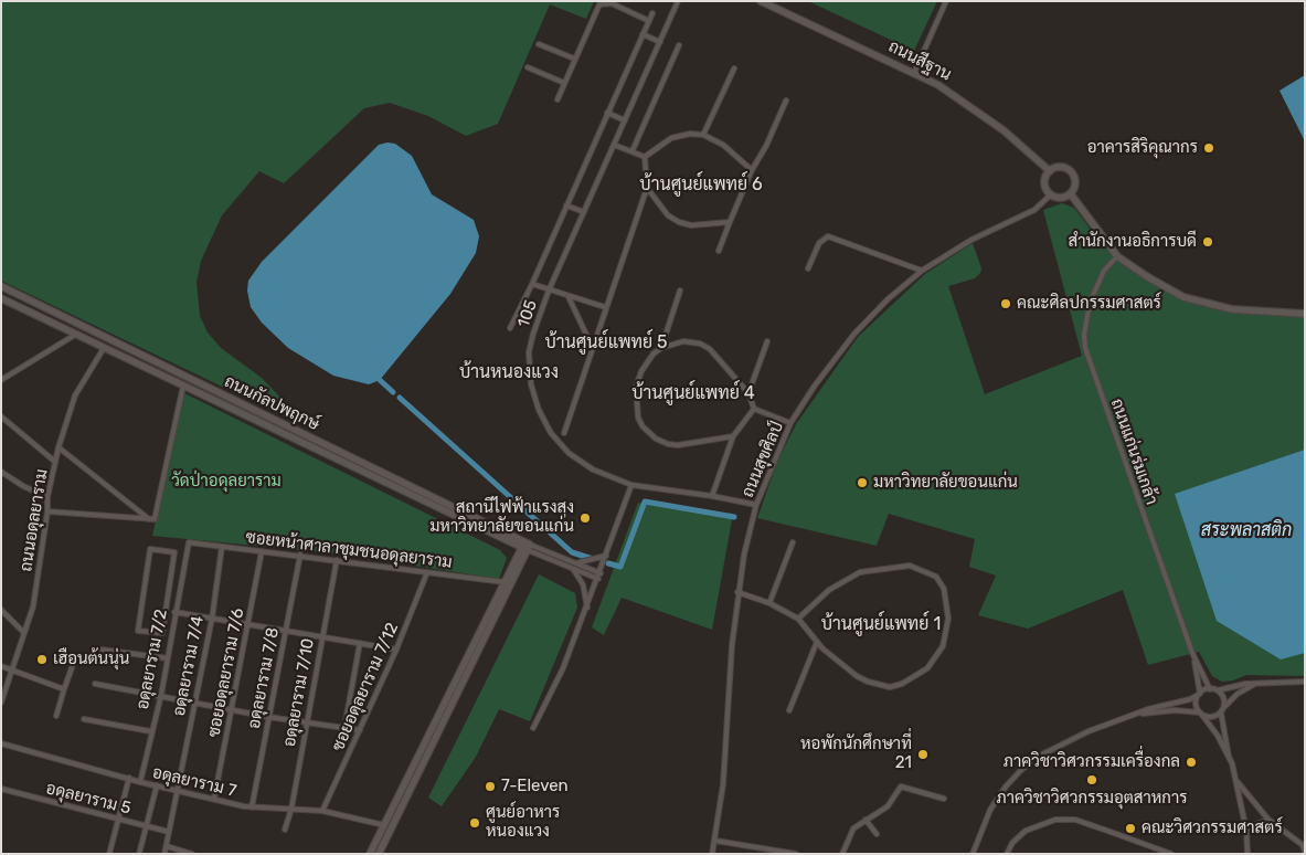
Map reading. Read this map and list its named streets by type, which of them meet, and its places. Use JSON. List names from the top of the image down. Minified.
{"streets":{"main road":["ถนนสีฐาน","ถนนกัลปพฤกษ์"],"street":["105","ถนนแก่นร่มเกล้า","ถนนสุขศิลป์","ถนนอดุลยาราม","ซอยหน้าศาลาชุมชนอดุลยาราม","อดุลยาราม 7/2","อดุลยาราม 7/4","ซอยอดุลยาราม 7/6","อดุลยาราม 7/8","ซอยอดุลยาราม 7/12","อดุลยาราม 7/10","อดุลยาราม 7","อดุลยาราม 5"]},"crossings":[["ถนนสีฐาน","ถนนสุขศิลป์"],["105","ถนนสุขศิลป์"],["ถนนกัลปพฤกษ์","ถนนอดุลยาราม"],["ซอยหน้าศาลาชุมชนอดุลยาราม","อดุลยาราม 7/2"],["ซอยหน้าศาลาชุมชนอดุลยาราม","อดุลยาราม 7/4"],["ซอยหน้าศาลาชุมชนอดุลยาราม","ซอยอดุลยาราม 7/6"],["ซอยหน้าศาลาชุมชนอดุลยาราม","อดุลยาราม 7/8"],["ซอยหน้าศาลาชุมชนอดุลยาราม","ซอยอดุลยาราม 7/12"],["ซอยหน้าศาลาชุมชนอดุลยาราม","อดุลยาราม 7/10"],["อดุลยาราม 7/2","อดุลยาราม 7"],["อดุลยาราม 7/4","อดุลยาราม 7"],["อดุลยาราม 7/4","อดุลยาราม 5"],["ซอยอดุลยาราม 7/6","อดุลยาราม 7"],["อดุลยาราม 7/8","อดุลยาราม 7"],["ซอยอดุลยาราม 7/12","อดุลยาราม 7"],["อดุลยาราม 7/10","อดุลยาราม 7"]],"districts":["บ้านศูนย์แพทย์ 6","บ้านศูนย์แพทย์ 5","บ้านหนองแวง","บ้านศูนย์แพทย์ 4","บ้านศูนย์แพทย์ 1"],"water":["สระพลาสติก"],"parks":["วัดป่าอดุลยาราม"],"places":["อาคารสิริคุณากร","สำนักงานอธิการบดี","คณะศิลปกรรมศาสตร์","มหาวิทยาลัยขอนแก่น","สถานีไฟฟ้าแรงสูง มหาวิทยาลัยขอนแก่น","เฮือนต้นนุ่น","หอพักนักศึกษาที่ 21","ภาควิชาวิศวกรรมเครื่องกล","ภาควิชาวิศวกรรมอุตสาหการ","7-Eleven","ศูนย์อาหาร หนองแวง","คณะวิศวกรรมศาสตร์"]}
